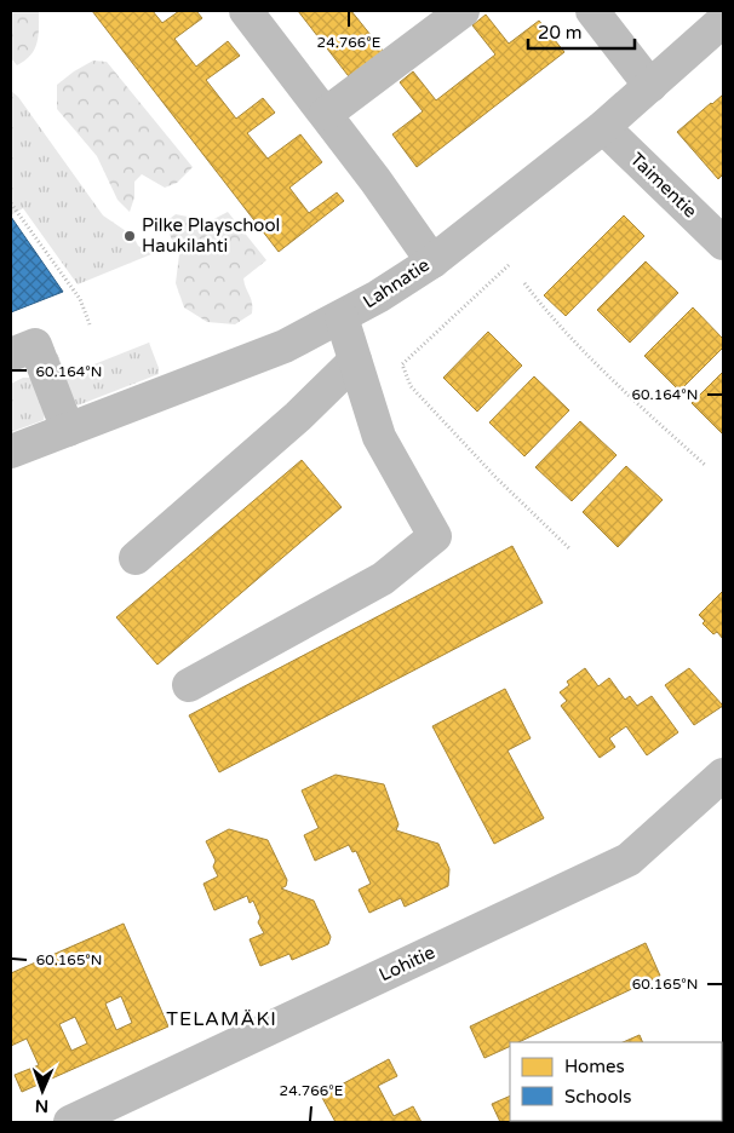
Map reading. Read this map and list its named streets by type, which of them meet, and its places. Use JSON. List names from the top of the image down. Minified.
{"streets":{"street":["Taimentie","Lahnatie","Lohitie"]},"crossings":[["Taimentie","Lahnatie"]],"districts":["TELAMÄKI"],"places":["Pilke Playschool Haukilahti"],"legend":["Homes","Schools"],"scale_bar":"20 m","north":"bottom","coordinates":["24.766°E","60.164°N","60.165°N"]}
